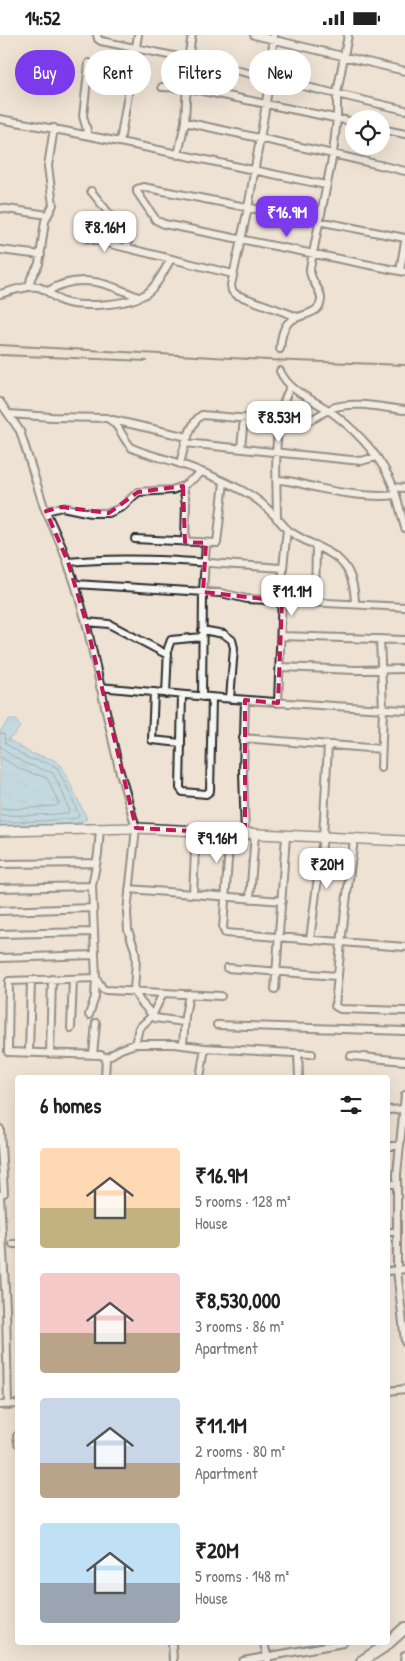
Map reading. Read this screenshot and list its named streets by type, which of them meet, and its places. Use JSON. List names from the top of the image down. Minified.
{"page":{"status":"14:52","chip":["Buy","Rent","Filters","New"],"price":["₹16.9M","₹8.16M","₹8.53M","₹11.1M","₹9.16M","₹20M"],"heading":"6 homes","list":[{"name":"₹16.9M","note":"5 rooms · 128 m² · House"},{"name":"₹8,530,000","note":"3 rooms · 86 m² · Apartment"},{"name":"₹11.1M","note":"2 rooms · 80 m² · Apartment"},{"name":"₹20M","note":"5 rooms · 148 m² · House"}]}}
